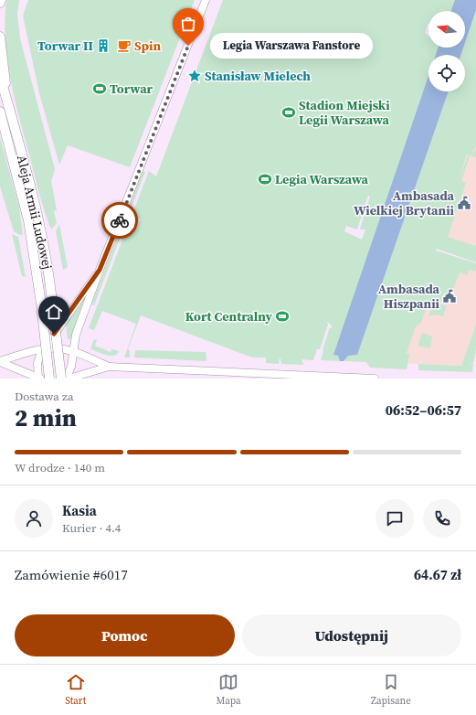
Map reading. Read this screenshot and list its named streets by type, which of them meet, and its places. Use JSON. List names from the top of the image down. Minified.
{"streets":{"main road":["Aleja Armii Ludowej"]},"places":{"building":["Torwar II"],"cafe":["Spin"],"other":["Legia Warszawa Fanstore"],"place":["Stanisław Mielech"],"sports":["Torwar","Stadion Miejski Legii Warszawa","Legia Warszawa","Kort Centralny"],"public building":["Ambasada Wielkiej Brytanii","Ambasada Hiszpanii"]},"north":"left","page":{"bubble":"Legia Warszawa Fanstore","heading":["2 min","Dostawa za","06:52–06:57"],"panel":["Kasia","Kurier · 4.4","Zamówienie #6017","64.67 zł"],"bar":"W drodze · 140 m","buttons":["Pomoc","Udostępnij"],"tabs":["Start","Mapa","Zapisane"]}}
